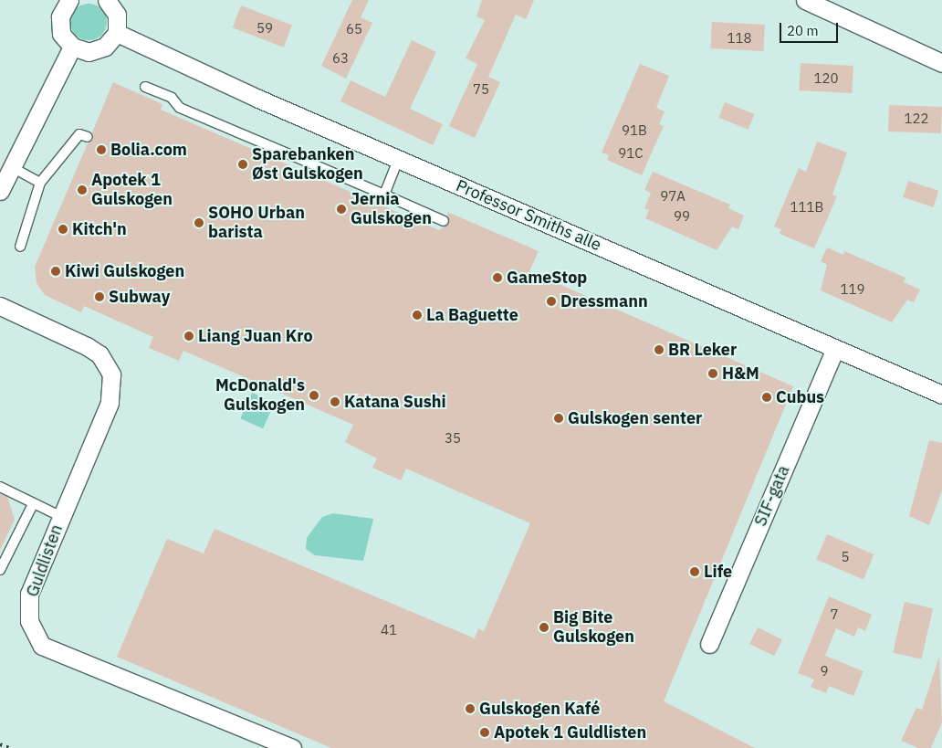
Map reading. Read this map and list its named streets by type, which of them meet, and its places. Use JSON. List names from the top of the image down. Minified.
{"streets":{"street":["Professor Smiths alle","SIF-gata","Guldlisten"]},"crossings":[["Professor Smiths alle","SIF-gata"]],"places":["Bolia.com","Sparebanken Øst Gulskogen","Apotek 1 Gulskogen","Jernia Gulskogen","SOHO Urban barista","Kitch'n","Kiwi Gulskogen","GameStop","Subway","Dressmann","La Baguette","Liang Juan Kro","BR Leker","H&M","McDonald's Gulskogen","Cubus","Katana Sushi","Gulskogen senter","Life","Big Bite Gulskogen","Gulskogen Kafé","Apotek 1 Guldlisten"],"house_numbers":["59","65","118","63","120","75","122","91B","91C","97A","111B","99","119","35","5","7","41","9"],"scale_bar":"20 m"}
